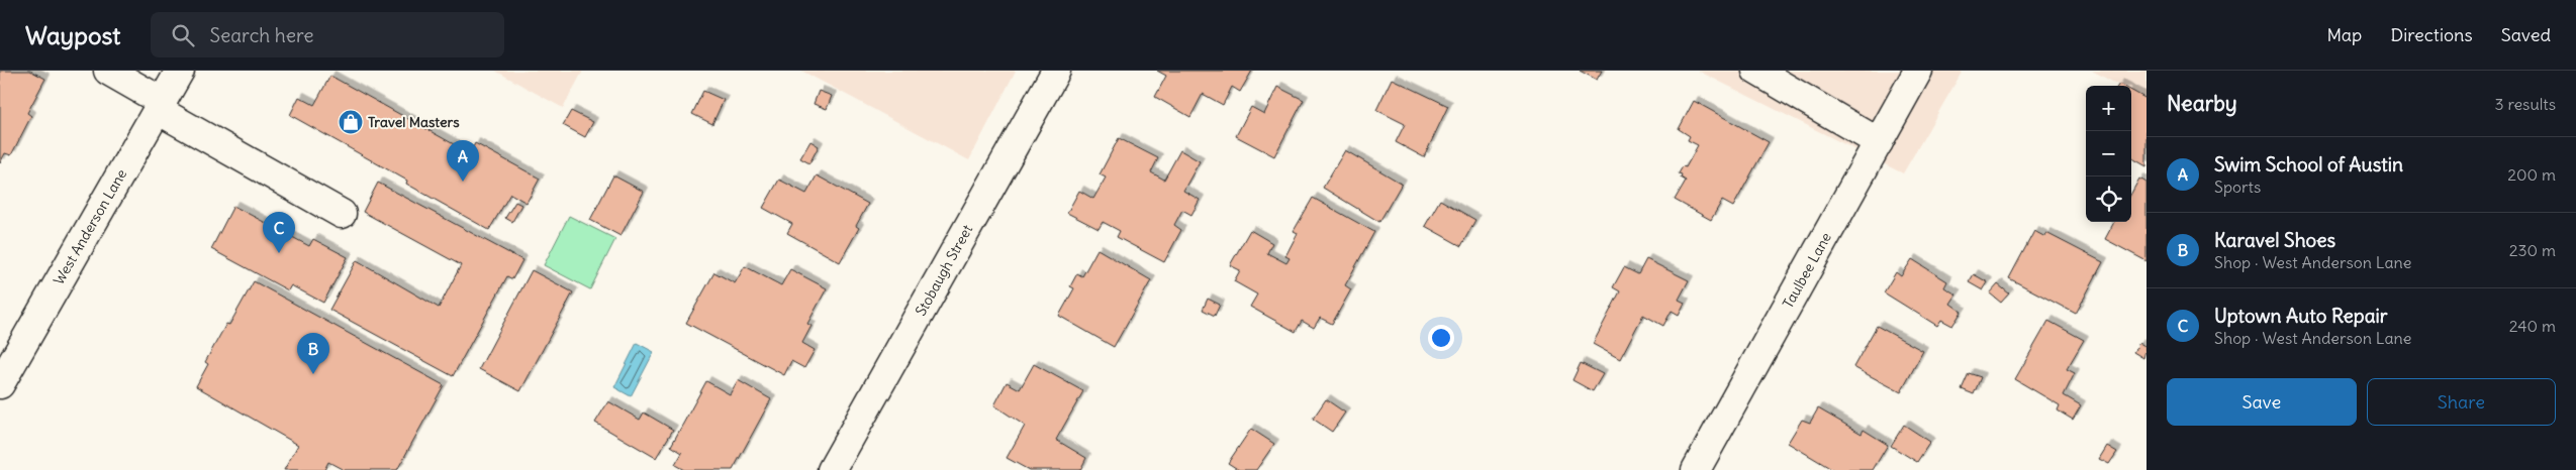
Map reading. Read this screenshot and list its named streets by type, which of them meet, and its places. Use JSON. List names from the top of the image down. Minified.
{"streets":{"street":["West Anderson Lane","Stobaugh Street","Taulbee Lane"]},"places":{"shop":["Travel Masters"]},"page":{"header":"Waypost","search":"Search here","nav":["Map","Directions","Saved"],"heading":["Nearby","3 results"],"map_buttons":["+","−"],"list":[{"mark":"A","name":"Swim School of Austin","note":"Sports","value":"200 m"},{"mark":"B","name":"Karavel Shoes","note":"Shop · West Anderson Lane","value":"230 m"},{"mark":"C","name":"Uptown Auto Repair","note":"Shop · West Anderson Lane","value":"240 m"}],"pins":["A","C","B"],"buttons":["Save","Share"]}}
